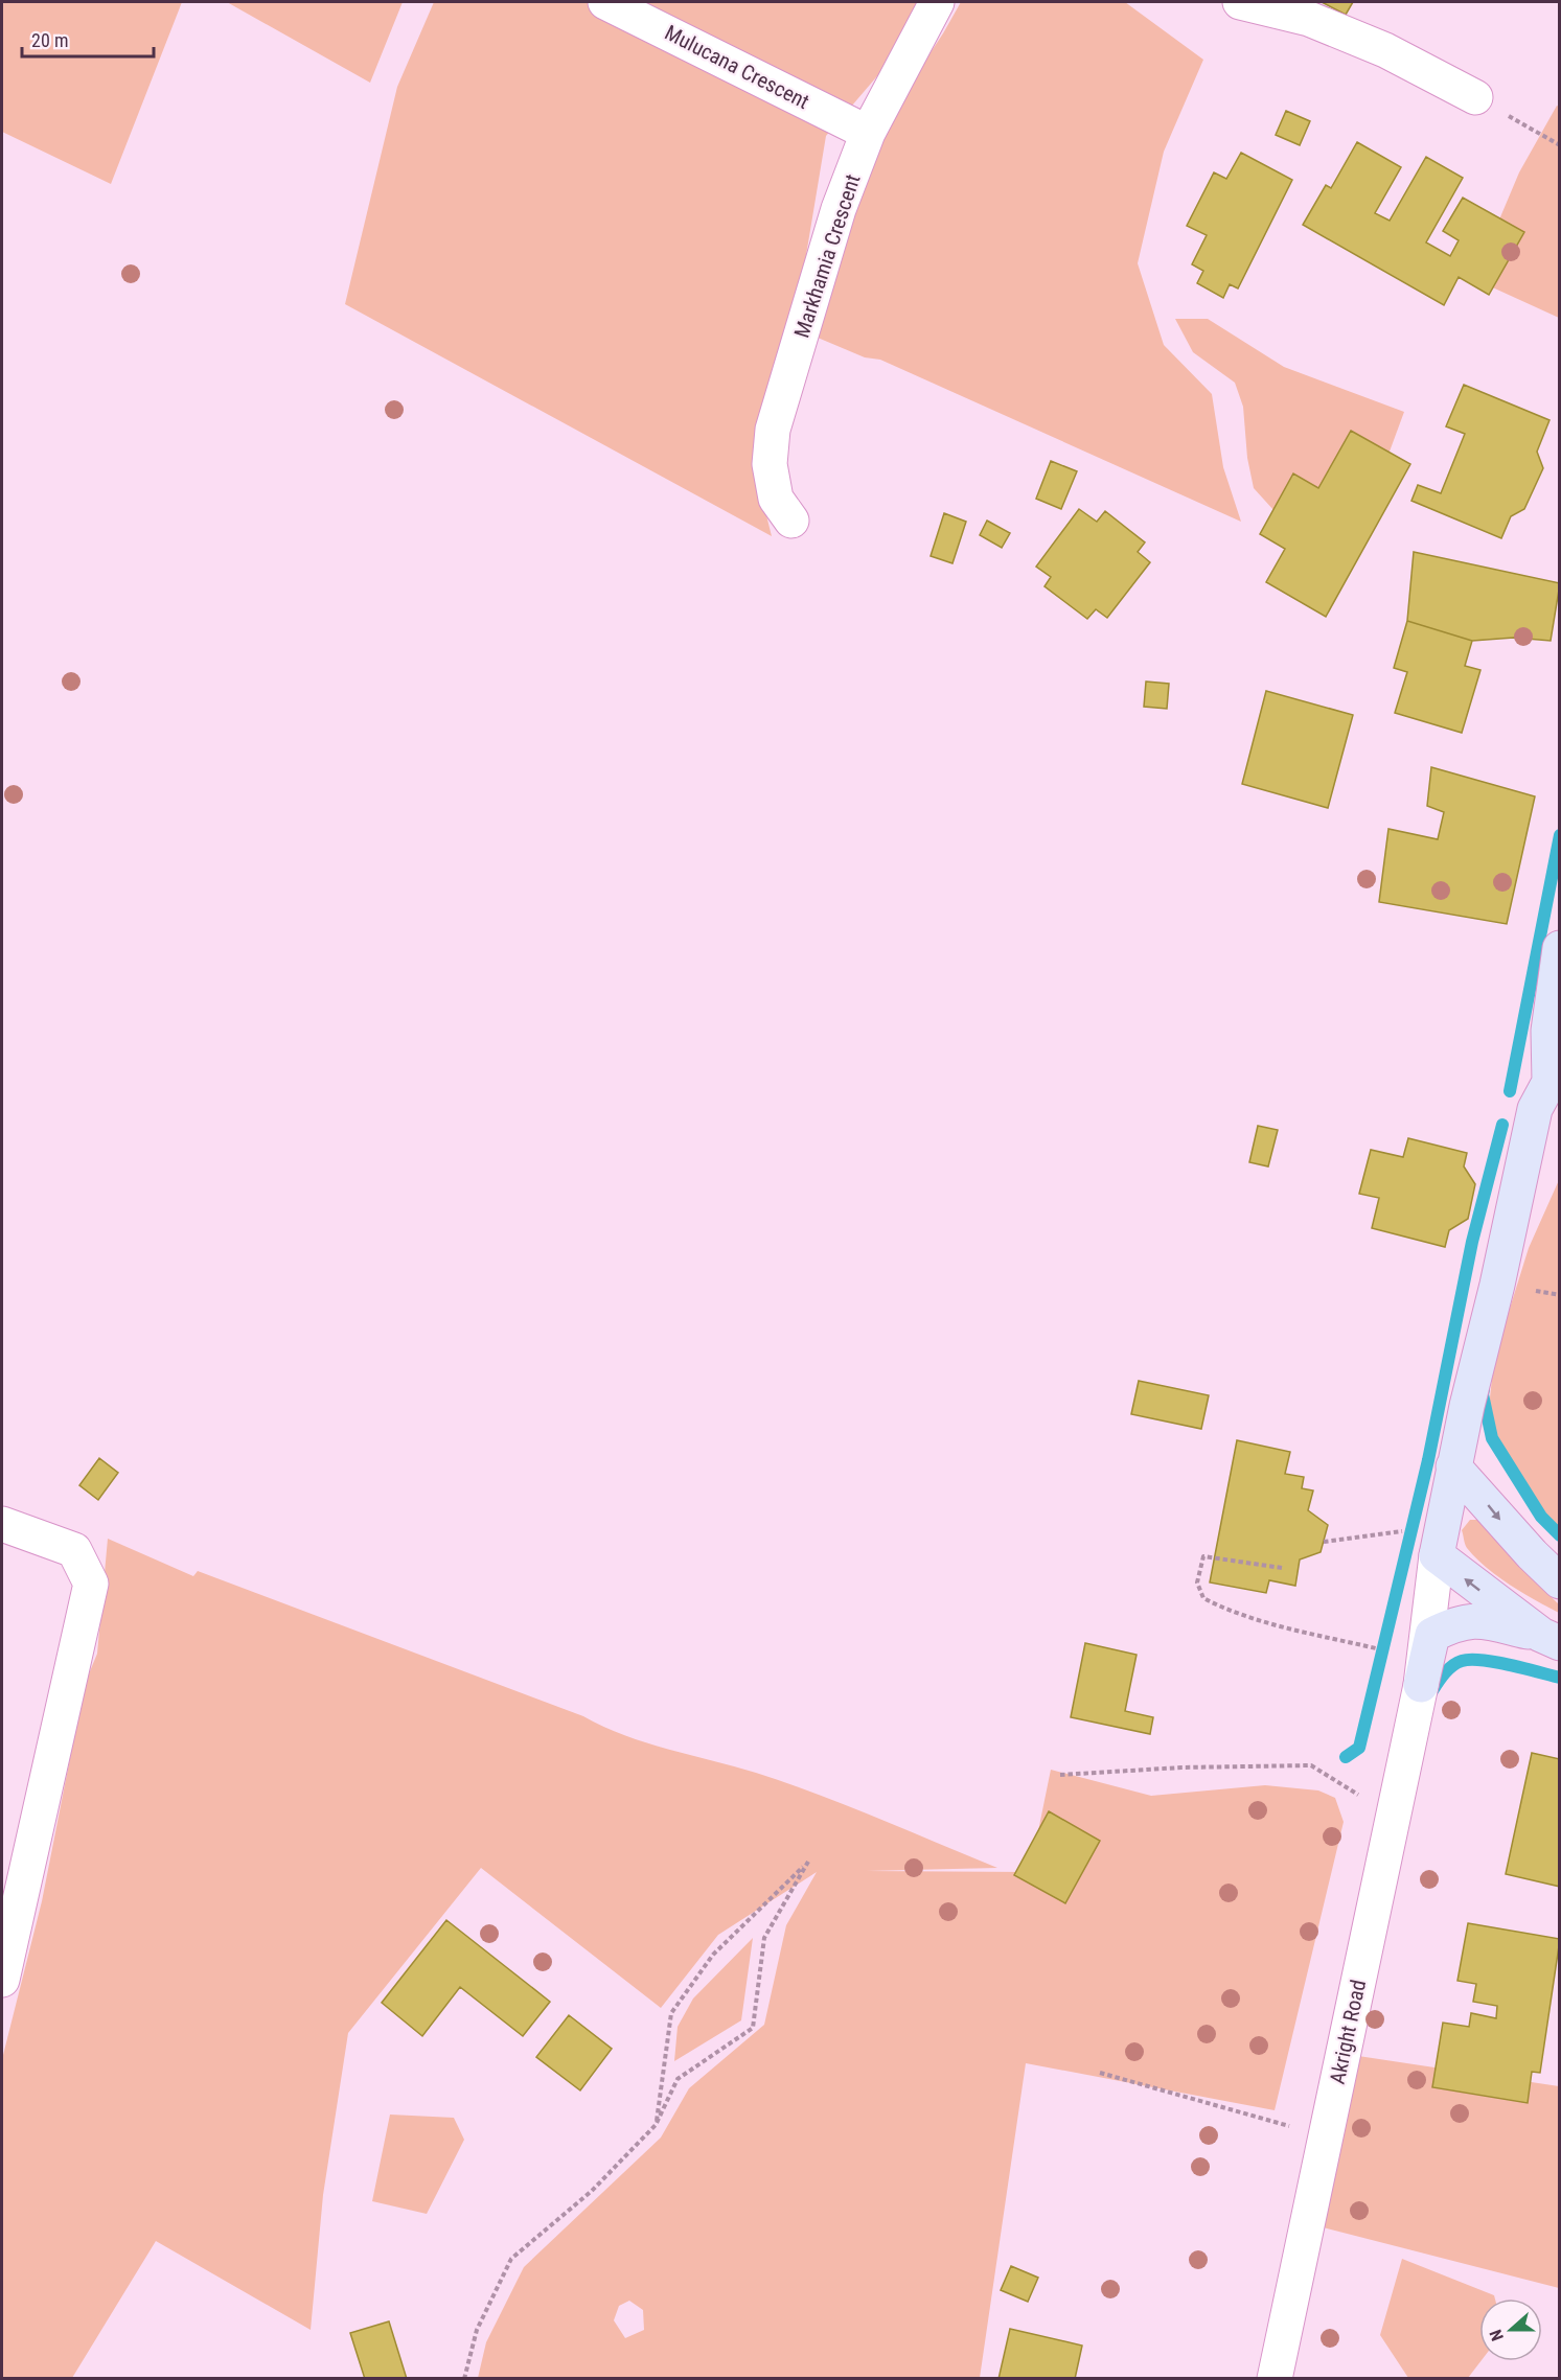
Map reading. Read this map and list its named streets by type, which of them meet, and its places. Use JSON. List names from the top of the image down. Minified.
{"streets":{"street":["Mulucana Crescent","Markhamia Crescent","Akright Road"]},"crossings":[["Mulucana Crescent","Markhamia Crescent"]],"scale_bar":"20 m","north":"left"}
